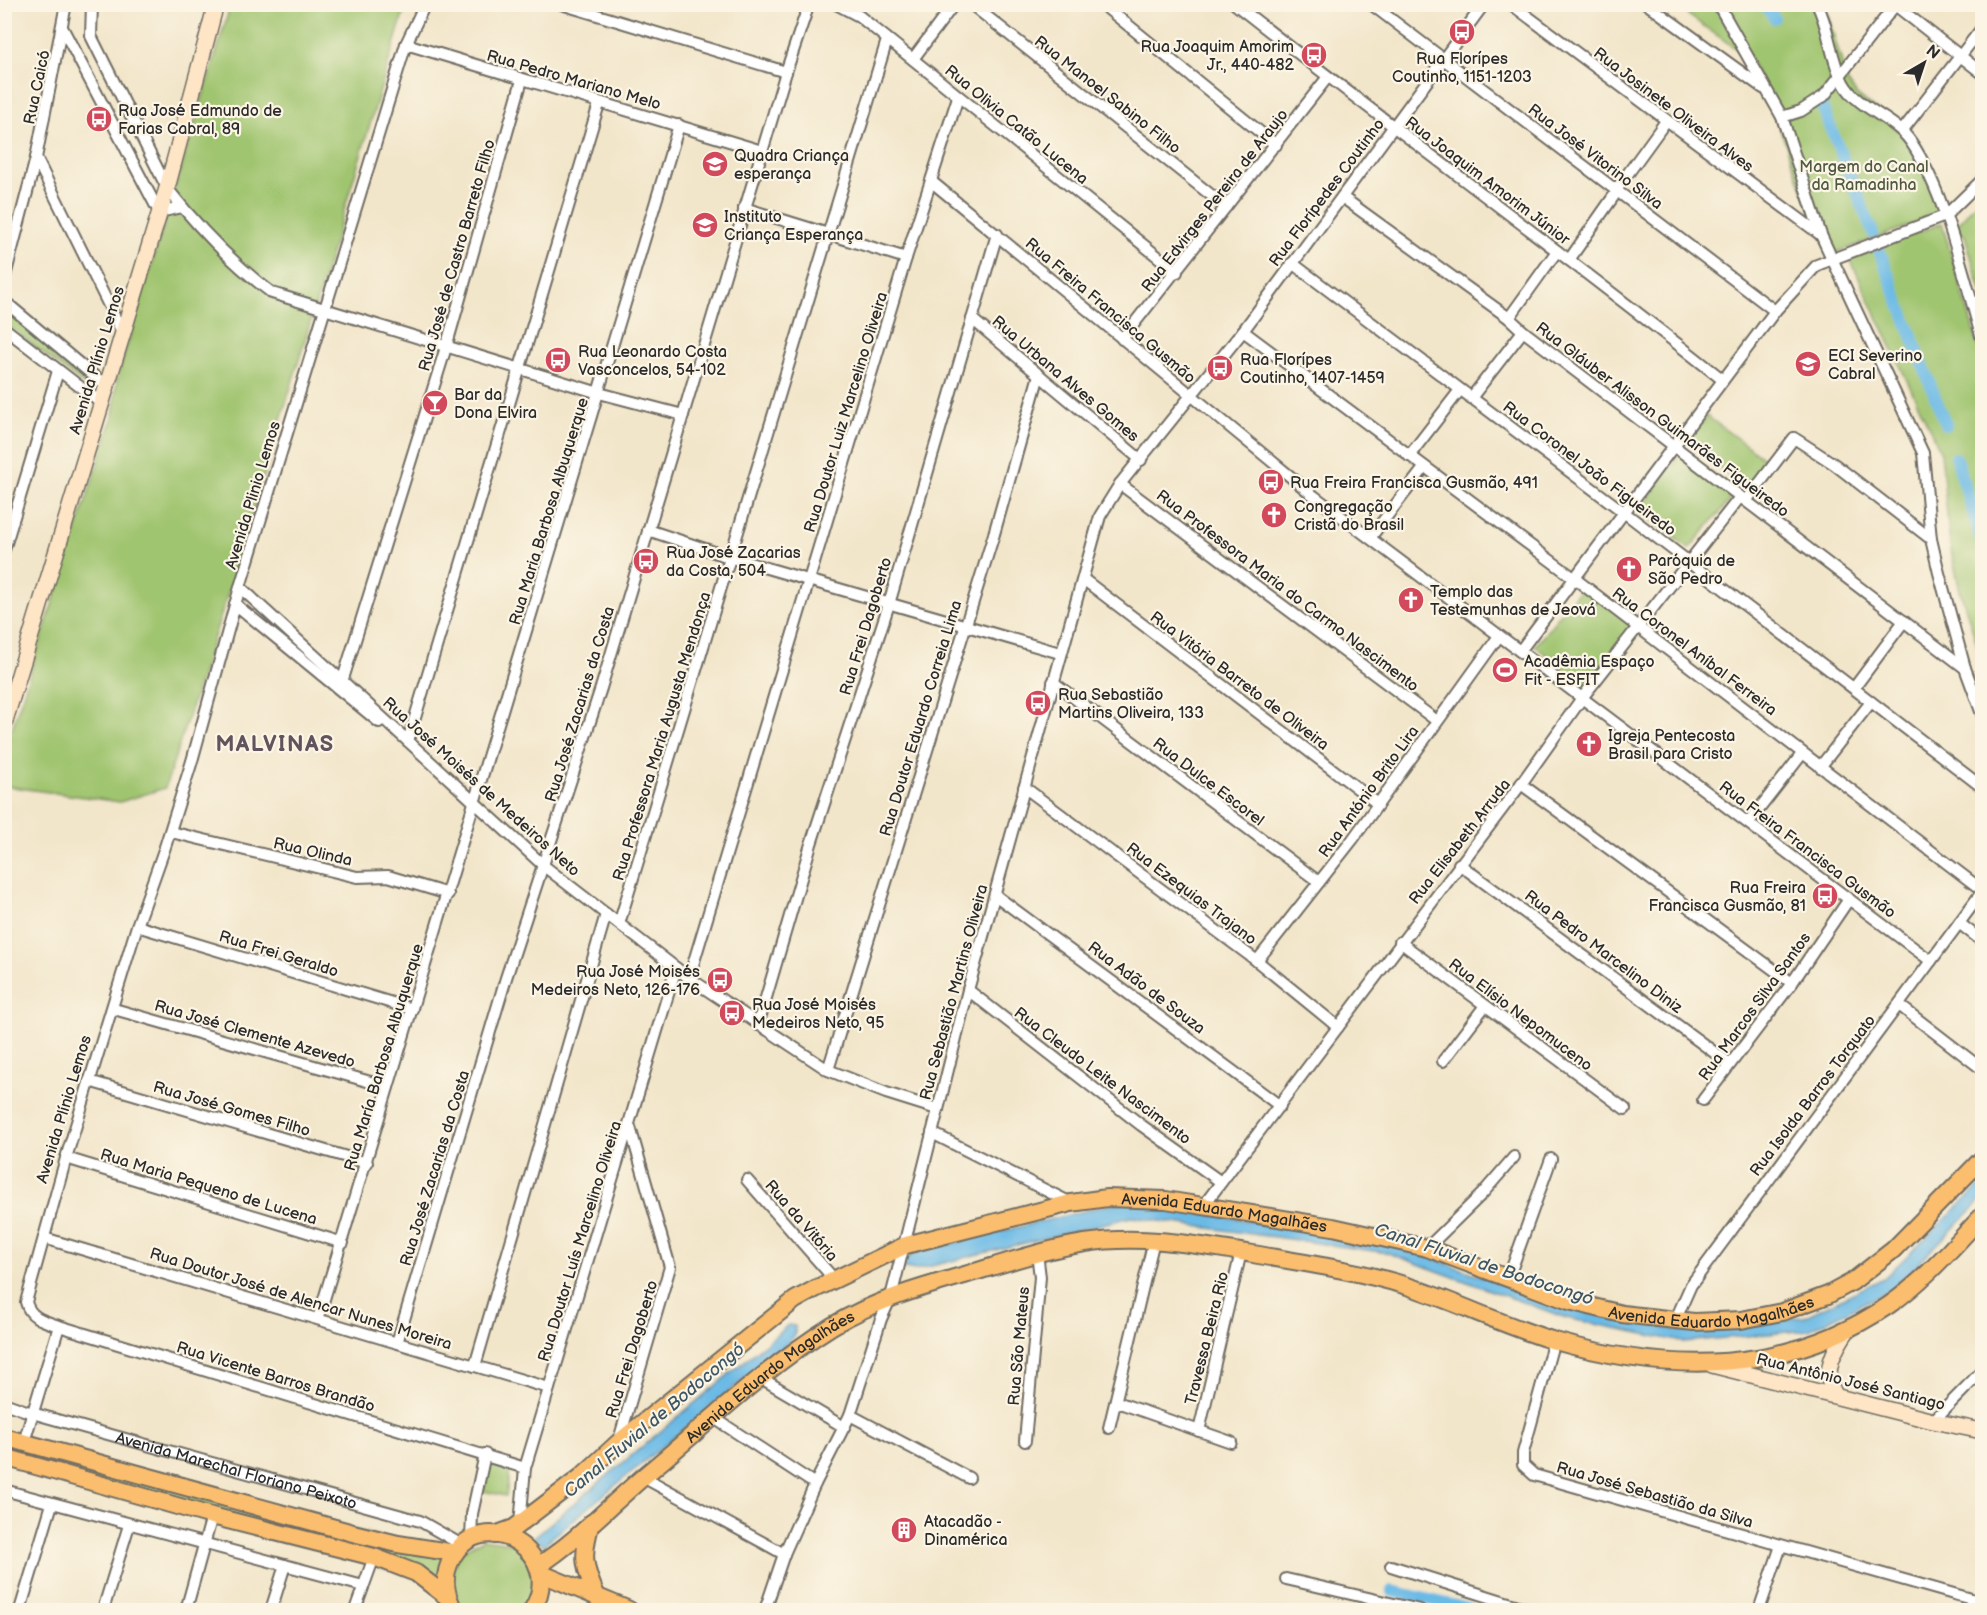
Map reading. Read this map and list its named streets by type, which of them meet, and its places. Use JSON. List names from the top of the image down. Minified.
{"streets":{"main road":["Avenida Plínio Lemos","Avenida Eduardo Magalhães","Rua Antônio José Santiago","Avenida Marechal Floriano Peixoto"],"street":["Rua Pedro Mariano Melo","Rua Caicó","Rua Manoel Sabino Filho","Rua Josinete Oliveira Alves","Rua Olivia Catão Lucena","Rua José Vitorino Silva","Rua Joaquim Amorim Júnior","Rua Florípedes Coutinho","Rua Edvirges Pereira de Araujo","Rua José de Castro Barreto Filho","Rua Freira Francisca Gusmão","Rua Urbana Alves Gomes","Rua Doutor Luiz Marcelino Oliveira","Rua Gláuber Alisson Guimarães Figueiredo","Rua Coronel João Figueiredo","Avenida Plinio Lemos","Rua Maria Barbosa Albuquerque","Rua Professora Maria do Carmo Nascimento","Rua Frei Dagoberto","Rua Coronel Aníbal Ferreira","Rua Vitória Barreto de Oliveira","Rua José Zacarias da Costa","Rua Doutor Eduardo Correia Lima","Rua Professora Maria Augusta Mendonça","Rua Dulce Escorel","Rua José Moisés de Medeiros Neto","Rua António Brito Lira","Rua Elisabeth Arruda","Rua Olinda","Rua Ezequias Trajano","Rua Pedro Marcelino Diniz","Rua Frei Geraldo","Rua Adão de Souza","Rua Sebastião Martins Oliveira","Rua Marcos Silva Santos","Rua Elísio Nepomuceno","Rua José Clemente Azevedo","Rua María Barbosa Albuquerque","Rua Cleudo Leite Nascimento","Rua Isolda Barros Torquato","Rua José Gomes Filho","Rua Maria Pequeno de Lucena","Rua da Vitória","Rua Doutor Luís Marcelino Oliveira","Rua Doutor José de Alencar Nunes Moreira","Travessa Beira Rio","Rua São Mateus","Rua Vicente Barros Brandão","Rua José Sebastião da Silva"]},"crossings":[["Rua Pedro Mariano Melo","Rua José de Castro Barreto Filho"],["Rua Pedro Mariano Melo","Avenida Plinio Lemos"],["Rua Pedro Mariano Melo","Rua Maria Barbosa Albuquerque"],["Rua Pedro Mariano Melo","Rua José Zacarias da Costa"],["Rua Manoel Sabino Filho","Rua Edvirges Pereira de Araujo"],["Rua Olivia Catão Lucena","Rua Edvirges Pereira de Araujo"],["Rua Olivia Catão Lucena","Rua Doutor Luiz Marcelino Oliveira"],["Rua Olivia Catão Lucena","Rua Professora Maria Augusta Mendonça"],["Rua José Vitorino Silva","Rua Florípedes Coutinho"],["Rua Joaquim Amorim Júnior","Rua Florípedes Coutinho"],["Rua Joaquim Amorim Júnior","Rua Edvirges Pereira de Araujo"],["Rua Florípedes Coutinho","Rua Freira Francisca Gusmão"],["Rua Florípedes Coutinho","Rua Gláuber Alisson Guimarães Figueiredo"],["Rua Florípedes Coutinho","Rua Coronel João Figueiredo"],["Rua Florípedes Coutinho","Rua Coronel Aníbal Ferreira"],["Rua Florípedes Coutinho","Rua Sebastião Martins Oliveira"],["Rua Edvirges Pereira de Araujo","Rua Freira Francisca Gusmão"],["Rua José de Castro Barreto Filho","Rua José Moisés de Medeiros Neto"],["Rua Freira Francisca Gusmão","Rua Doutor Luiz Marcelino Oliveira"],["Rua Freira Francisca Gusmão","Rua Frei Dagoberto"],["Rua Freira Francisca Gusmão","Rua António Brito Lira"],["Rua Freira Francisca Gusmão","Rua Elisabeth Arruda"],["Rua Freira Francisca Gusmão","Rua Sebastião Martins Oliveira"],["Rua Freira Francisca Gusmão","Rua Marcos Silva Santos"],["Rua Freira Francisca Gusmão","Rua Isolda Barros Torquato"],["Avenida Plínio Lemos","Avenida Plinio Lemos"],["Avenida Plínio Lemos","Rua Frei Geraldo"],["Avenida Plínio Lemos","Rua José Clemente Azevedo"],["Avenida Plínio Lemos","Rua José Gomes Filho"],["Avenida Plínio Lemos","Rua Maria Pequeno de Lucena"],["Avenida Plínio Lemos","Rua Doutor José de Alencar Nunes Moreira"],["Avenida Plínio Lemos","Rua Vicente Barros Brandão"],["Rua Urbana Alves Gomes","Rua Frei Dagoberto"],["Rua Urbana Alves Gomes","Rua Doutor Eduardo Correia Lima"],["Rua Urbana Alves Gomes","Rua Sebastião Martins Oliveira"],["Rua Doutor Luiz Marcelino Oliveira","Rua José Moisés de Medeiros Neto"],["Rua Gláuber Alisson Guimarães Figueiredo","Rua Elisabeth Arruda"],["Rua Coronel João Figueiredo","Rua Elisabeth Arruda"],["Avenida Plinio Lemos","Rua José Moisés de Medeiros Neto"],["Avenida Plinio Lemos","Rua Olinda"],["Avenida Plinio Lemos","Rua Frei Geraldo"],["Rua Maria Barbosa Albuquerque","Rua José Moisés de Medeiros Neto"],["Rua Maria Barbosa Albuquerque","Rua María Barbosa Albuquerque"],["Rua Professora Maria do Carmo Nascimento","Rua António Brito Lira"],["Rua Professora Maria do Carmo Nascimento","Rua Sebastião Martins Oliveira"],["Rua Frei Dagoberto","Rua José Moisés de Medeiros Neto"],["Rua Frei Dagoberto","Avenida Eduardo Magalhães"],["Rua Frei Dagoberto","Rua Doutor Luís Marcelino Oliveira"],["Rua Coronel Aníbal Ferreira","Rua Elisabeth Arruda"],["Rua Coronel Aníbal Ferreira","Rua Isolda Barros Torquato"],["Rua Vitória Barreto de Oliveira","Rua António Brito Lira"],["Rua Vitória Barreto de Oliveira","Rua Sebastião Martins Oliveira"],["Rua José Zacarias da Costa","Rua José Moisés de Medeiros Neto"],["Rua José Zacarias da Costa","Rua Doutor José de Alencar Nunes Moreira"],["Rua Doutor Eduardo Correia Lima","Rua José Moisés de Medeiros Neto"],["Rua Professora Maria Augusta Mendonça","Rua José Moisés de Medeiros Neto"],["Rua Dulce Escorel","Rua António Brito Lira"],["Rua Dulce Escorel","Rua Sebastião Martins Oliveira"],["Rua José Moisés de Medeiros Neto","Rua Sebastião Martins Oliveira"],["Rua José Moisés de Medeiros Neto","Rua María Barbosa Albuquerque"],["Rua José Moisés de Medeiros Neto","Rua Doutor Luís Marcelino Oliveira"],["Rua António Brito Lira","Rua Ezequias Trajano"],["Rua Elisabeth Arruda","Rua Ezequias Trajano"],["Rua Elisabeth Arruda","Rua Pedro Marcelino Diniz"],["Rua Elisabeth Arruda","Rua Adão de Souza"],["Rua Elisabeth Arruda","Rua Elísio Nepomuceno"],["Rua Elisabeth Arruda","Rua Cleudo Leite Nascimento"],["Rua Elisabeth Arruda","Avenida Eduardo Magalhães"],["Rua Olinda","Rua María Barbosa Albuquerque"],["Rua Ezequias Trajano","Rua Sebastião Martins Oliveira"],["Rua Pedro Marcelino Diniz","Rua Marcos Silva Santos"],["Rua Frei Geraldo","Rua María Barbosa Albuquerque"],["Rua Adão de Souza","Rua Sebastião Martins Oliveira"],["Rua Sebastião Martins Oliveira","Rua Cleudo Leite Nascimento"],["Rua Sebastião Martins Oliveira","Avenida Eduardo Magalhães"],["Rua José Clemente Azevedo","Rua María Barbosa Albuquerque"],["Rua María Barbosa Albuquerque","Rua José Gomes Filho"],["Rua María Barbosa Albuquerque","Rua Maria Pequeno de Lucena"],["Rua María Barbosa Albuquerque","Rua Doutor José de Alencar Nunes Moreira"],["Rua Isolda Barros Torquato","Avenida Eduardo Magalhães"],["Avenida Eduardo Magalhães","Rua da Vitória"],["Avenida Eduardo Magalhães","Rua Doutor Luís Marcelino Oliveira"],["Avenida Eduardo Magalhães","Travessa Beira Rio"],["Avenida Eduardo Magalhães","Rua São Mateus"],["Avenida Eduardo Magalhães","Rua Antônio José Santiago"],["Avenida Eduardo Magalhães","Avenida Marechal Floriano Peixoto"],["Avenida Eduardo Magalhães","Rua José Sebastião da Silva"],["Rua Doutor Luís Marcelino Oliveira","Rua Doutor José de Alencar Nunes Moreira"],["Rua Doutor Luís Marcelino Oliveira","Rua Vicente Barros Brandão"]],"districts":["MALVINAS"],"water":["Canal Fluvial de Bodocongó"],"parks":["Margem do Canal da Ramadinha"],"places":{"bus stop":["Rua Florípes Coutinho, 1151-1203","Rua Joaquim Amorim Jr., 440-482","Rua José Edmundo de Farias Cabral, 89","Rua Leonardo Costa Vasconcelos, 54-102","Rua Florípes Coutinho, 1407-1459","Rua Freira Francisca Gusmão, 491","Rua José Zacarias da Costa, 504","Rua Sebastião Martins Oliveira, 133","Rua Freira Francisca Gusmão, 81","Rua José Moisés Medeiros Neto, 126-176","Rua José Moisés Medeiros Neto, 95"],"school or university":["Quadra Criança esperança","Instituto Criança Esperança","ECI Severino Cabral"],"bar":["Bar da Dona Elvira"],"church":["Congregação Cristã do Brasil","Paróquia de São Pedro","Templo das Testemunhas de Jeová","Igreja Pentecosta Brasil para Cristo"],"sports":["Acadêmia Espaço Fit - ESFIT"],"building":["Atacadão - Dinamérica"]},"north":"top right"}
